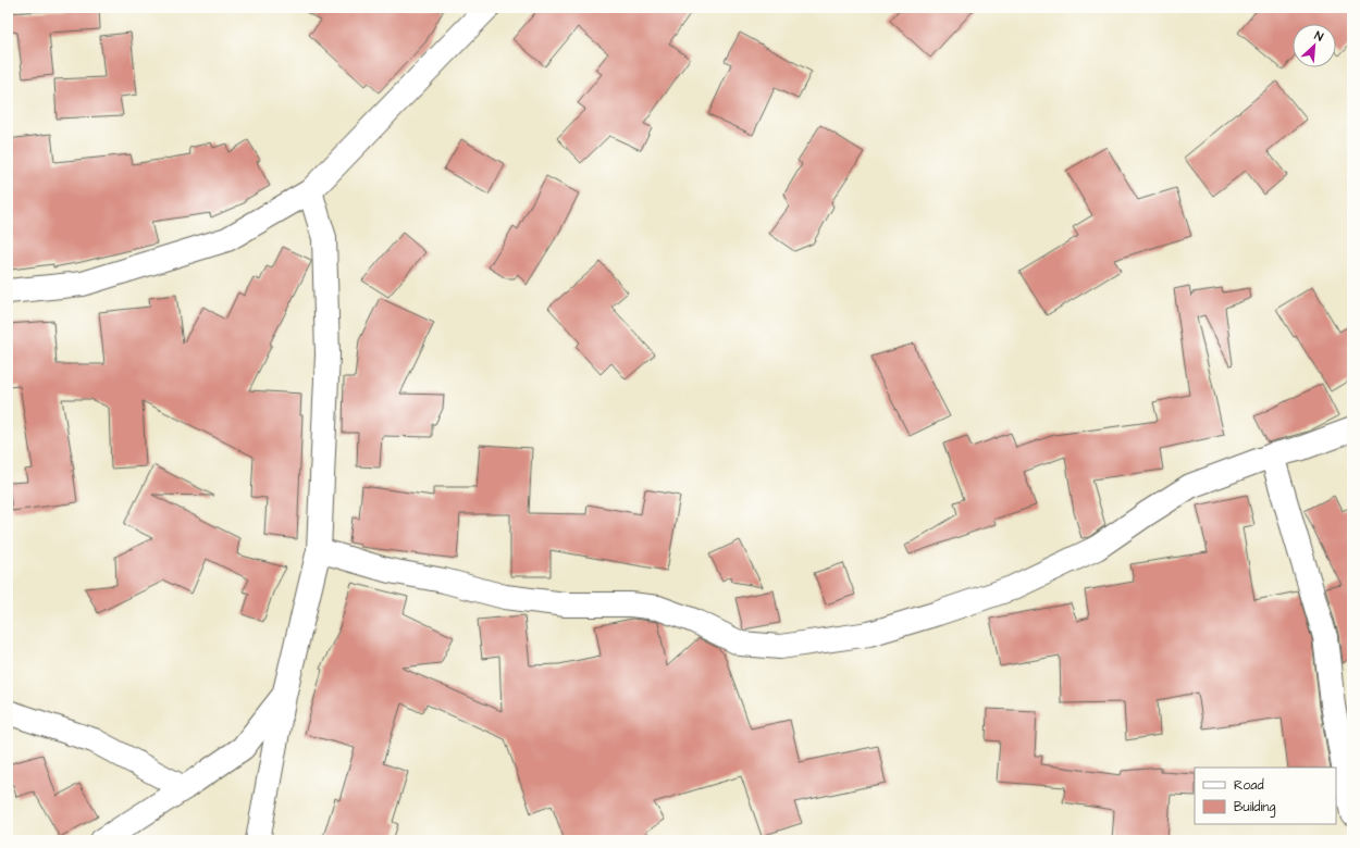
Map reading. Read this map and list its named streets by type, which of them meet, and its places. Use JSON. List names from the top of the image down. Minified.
{"legend":["Road","Building"],"north":"top right"}
